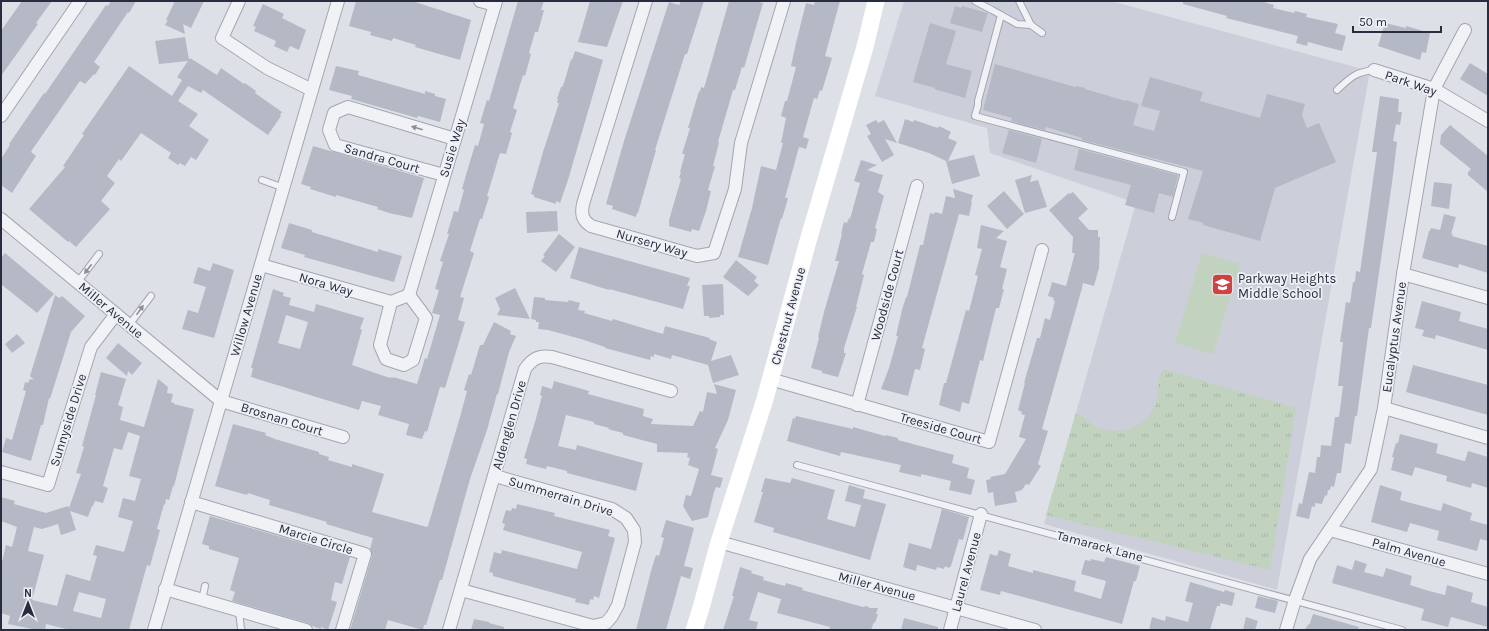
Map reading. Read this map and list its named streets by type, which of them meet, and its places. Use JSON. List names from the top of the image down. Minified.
{"streets":{"main road":["Chestnut Avenue"],"street":["Park Way","Susie Way","Sandra Court","Nursery Way","Nora Way","Woodside Court","Miller Avenue","Willow Avenue","Eucalyptus Avenue","Brosnan Court","Sunnyside Drive","Aldenglen Drive","Treeside Court","Summerrain Drive","Marcie Circle","Palm Avenue","Laurel Avenue"],"lane":["Tamarack Lane"]},"crossings":[["Park Way","Eucalyptus Avenue"],["Susie Way","Sandra Court"],["Nora Way","Willow Avenue"],["Woodside Court","Treeside Court"],["Miller Avenue","Willow Avenue"],["Miller Avenue","Chestnut Avenue"],["Miller Avenue","Brosnan Court"],["Miller Avenue","Sunnyside Drive"],["Miller Avenue","Laurel Avenue"],["Willow Avenue","Brosnan Court"],["Willow Avenue","Marcie Circle"],["Chestnut Avenue","Treeside Court"],["Eucalyptus Avenue","Tamarack Lane"],["Eucalyptus Avenue","Palm Avenue"],["Aldenglen Drive","Summerrain Drive"],["Tamarack Lane","Laurel Avenue"]],"places":{"school or university":["Parkway Heights Middle School"]},"scale_bar":"50 m","north":"top"}
